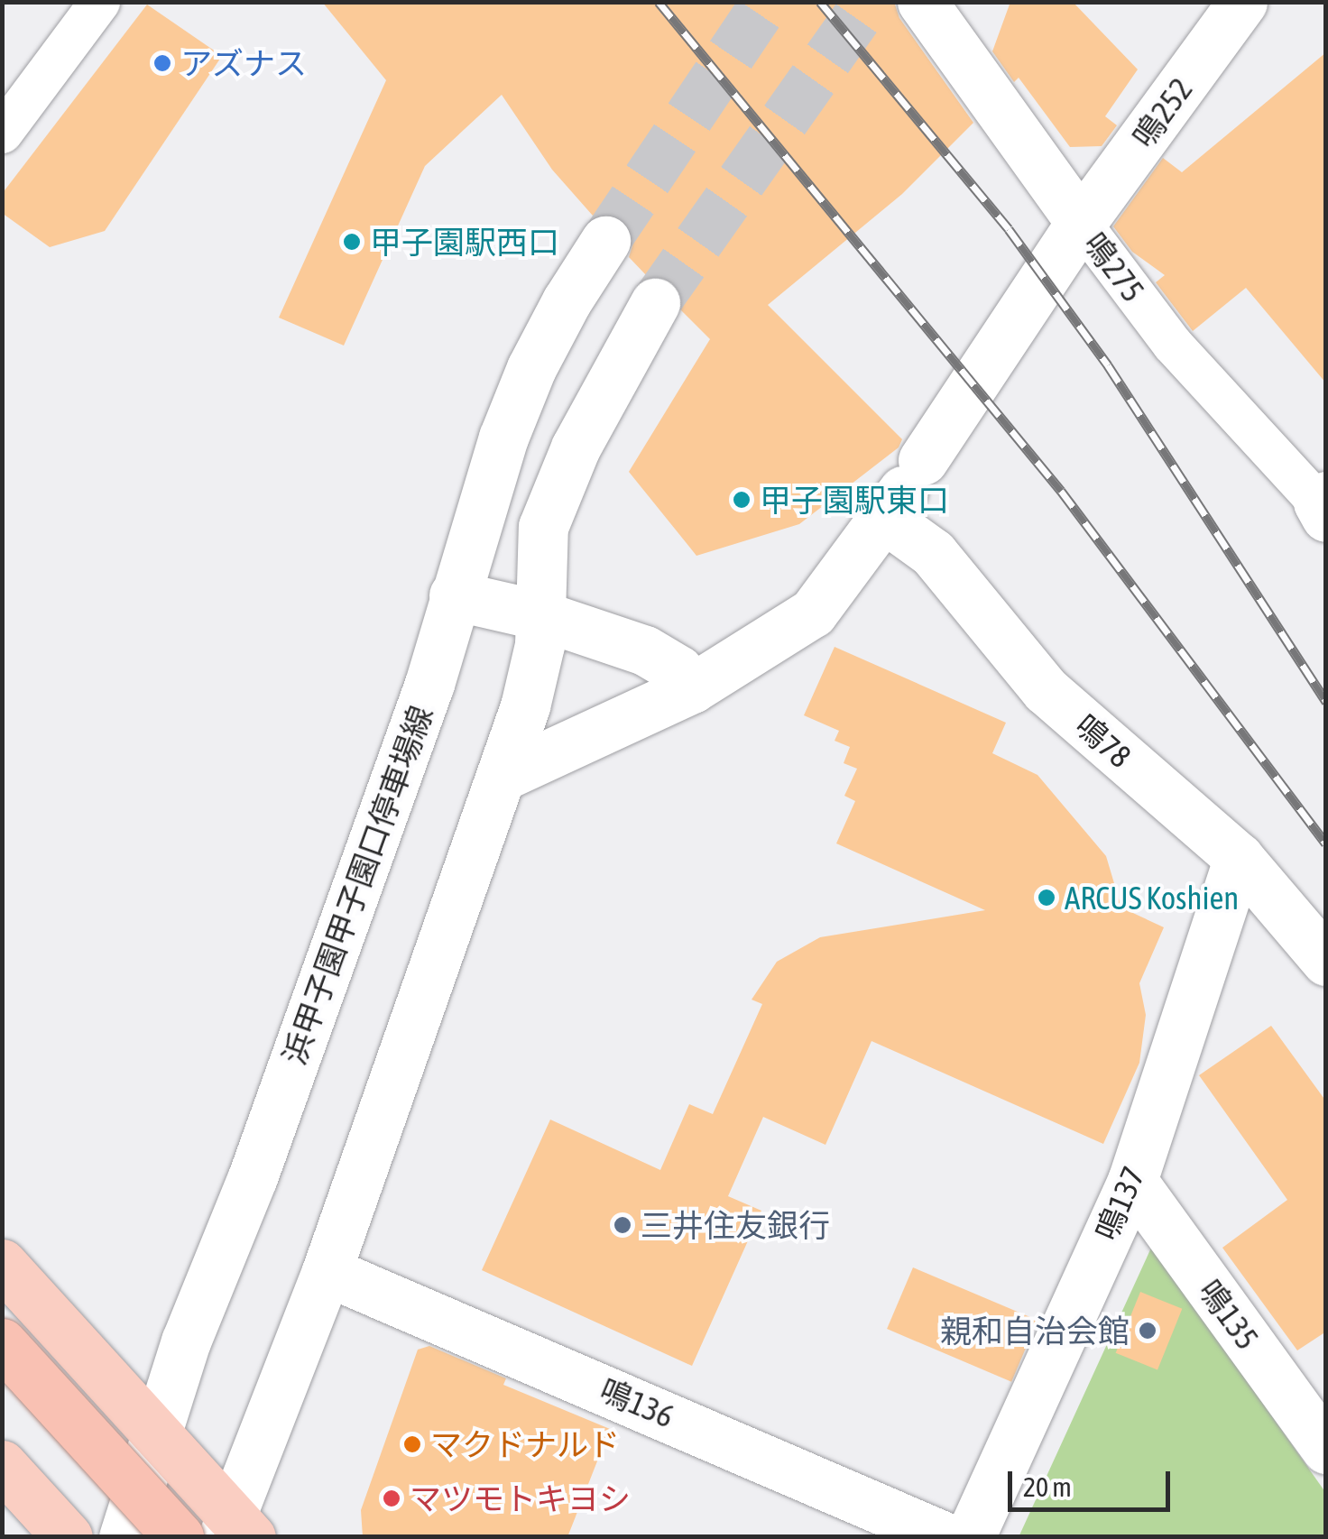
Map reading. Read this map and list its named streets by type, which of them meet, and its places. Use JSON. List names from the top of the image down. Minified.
{"streets":{"street":["鳴252","鳴275","鳴78","浜甲子園甲子園口停車場線","鳴137","鳴135","鳴136"]},"crossings":[["鳴252","鳴275"],["鳴252","鳴78"],["鳴78","鳴137"],["鳴137","鳴135"]],"places":["アズナス","甲子園駅西口","甲子園駅東口","ARCUS Koshien","三井住友銀行","親和自治会館","マクドナルド","マツモトキヨシ"],"scale_bar":"20 m"}
